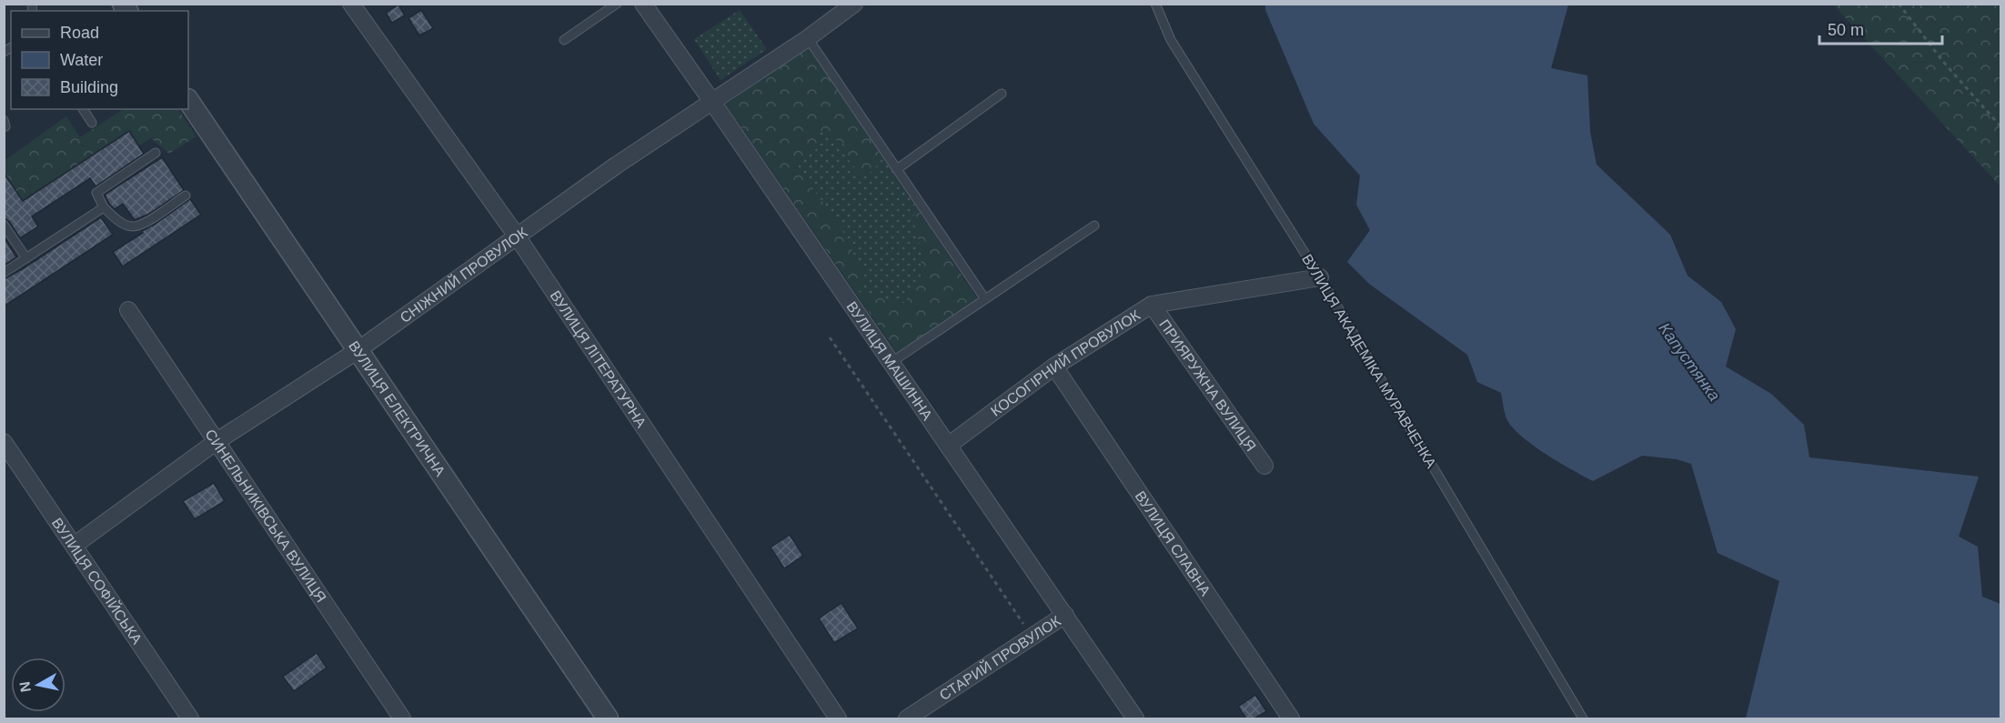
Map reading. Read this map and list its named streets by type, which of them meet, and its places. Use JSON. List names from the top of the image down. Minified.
{"streets":{"street":["СНІЖНИЙ ПРОВУЛОК","ВУЛИЦЯ ЛІТЕРАТУРНА","ВУЛИЦЯ МАШИННА","КОСОГІРНИЙ ПРОВУЛОК","ПРИЯРУЖНА ВУЛИЦЯ","ВУЛИЦЯ ЕЛЕКТРИЧНА","СИНЕЛЬНИКІВСЬКА ВУЛИЦЯ","ВУЛИЦЯ СЛАВНА","ВУЛИЦЯ СОФІЙСЬКА","СТАРИЙ ПРОВУЛОК"],"lane":["ВУЛИЦЯ АКАДЕМІКА МУРАВЧЕНКА"]},"crossings":[["СНІЖНИЙ ПРОВУЛОК","ВУЛИЦЯ ЛІТЕРАТУРНА"],["СНІЖНИЙ ПРОВУЛОК","ВУЛИЦЯ МАШИННА"],["СНІЖНИЙ ПРОВУЛОК","ВУЛИЦЯ ЕЛЕКТРИЧНА"],["СНІЖНИЙ ПРОВУЛОК","СИНЕЛЬНИКІВСЬКА ВУЛИЦЯ"],["СНІЖНИЙ ПРОВУЛОК","ВУЛИЦЯ СОФІЙСЬКА"],["ВУЛИЦЯ МАШИННА","КОСОГІРНИЙ ПРОВУЛОК"],["ВУЛИЦЯ МАШИННА","СТАРИЙ ПРОВУЛОК"],["ВУЛИЦЯ АКАДЕМІКА МУРАВЧЕНКА","КОСОГІРНИЙ ПРОВУЛОК"],["КОСОГІРНИЙ ПРОВУЛОК","ПРИЯРУЖНА ВУЛИЦЯ"],["КОСОГІРНИЙ ПРОВУЛОК","ВУЛИЦЯ СЛАВНА"]],"water":["Капустянка"],"legend":["Road","Water","Building"],"scale_bar":"50 m","north":"left"}
